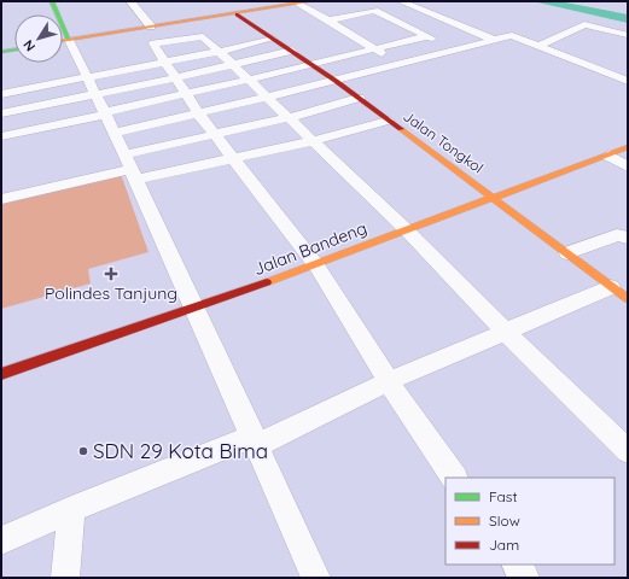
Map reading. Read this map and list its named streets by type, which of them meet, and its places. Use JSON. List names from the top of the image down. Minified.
{"streets":{"main road":["Jalan Tongkol","Jalan Bandeng"]},"crossings":[["Jalan Tongkol","Jalan Bandeng"]],"places":{"health":["Polindes Tanjung"],"other":["SDN 29 Kota Bima"]},"legend":["Fast","Slow","Jam"],"north":"bottom left"}
